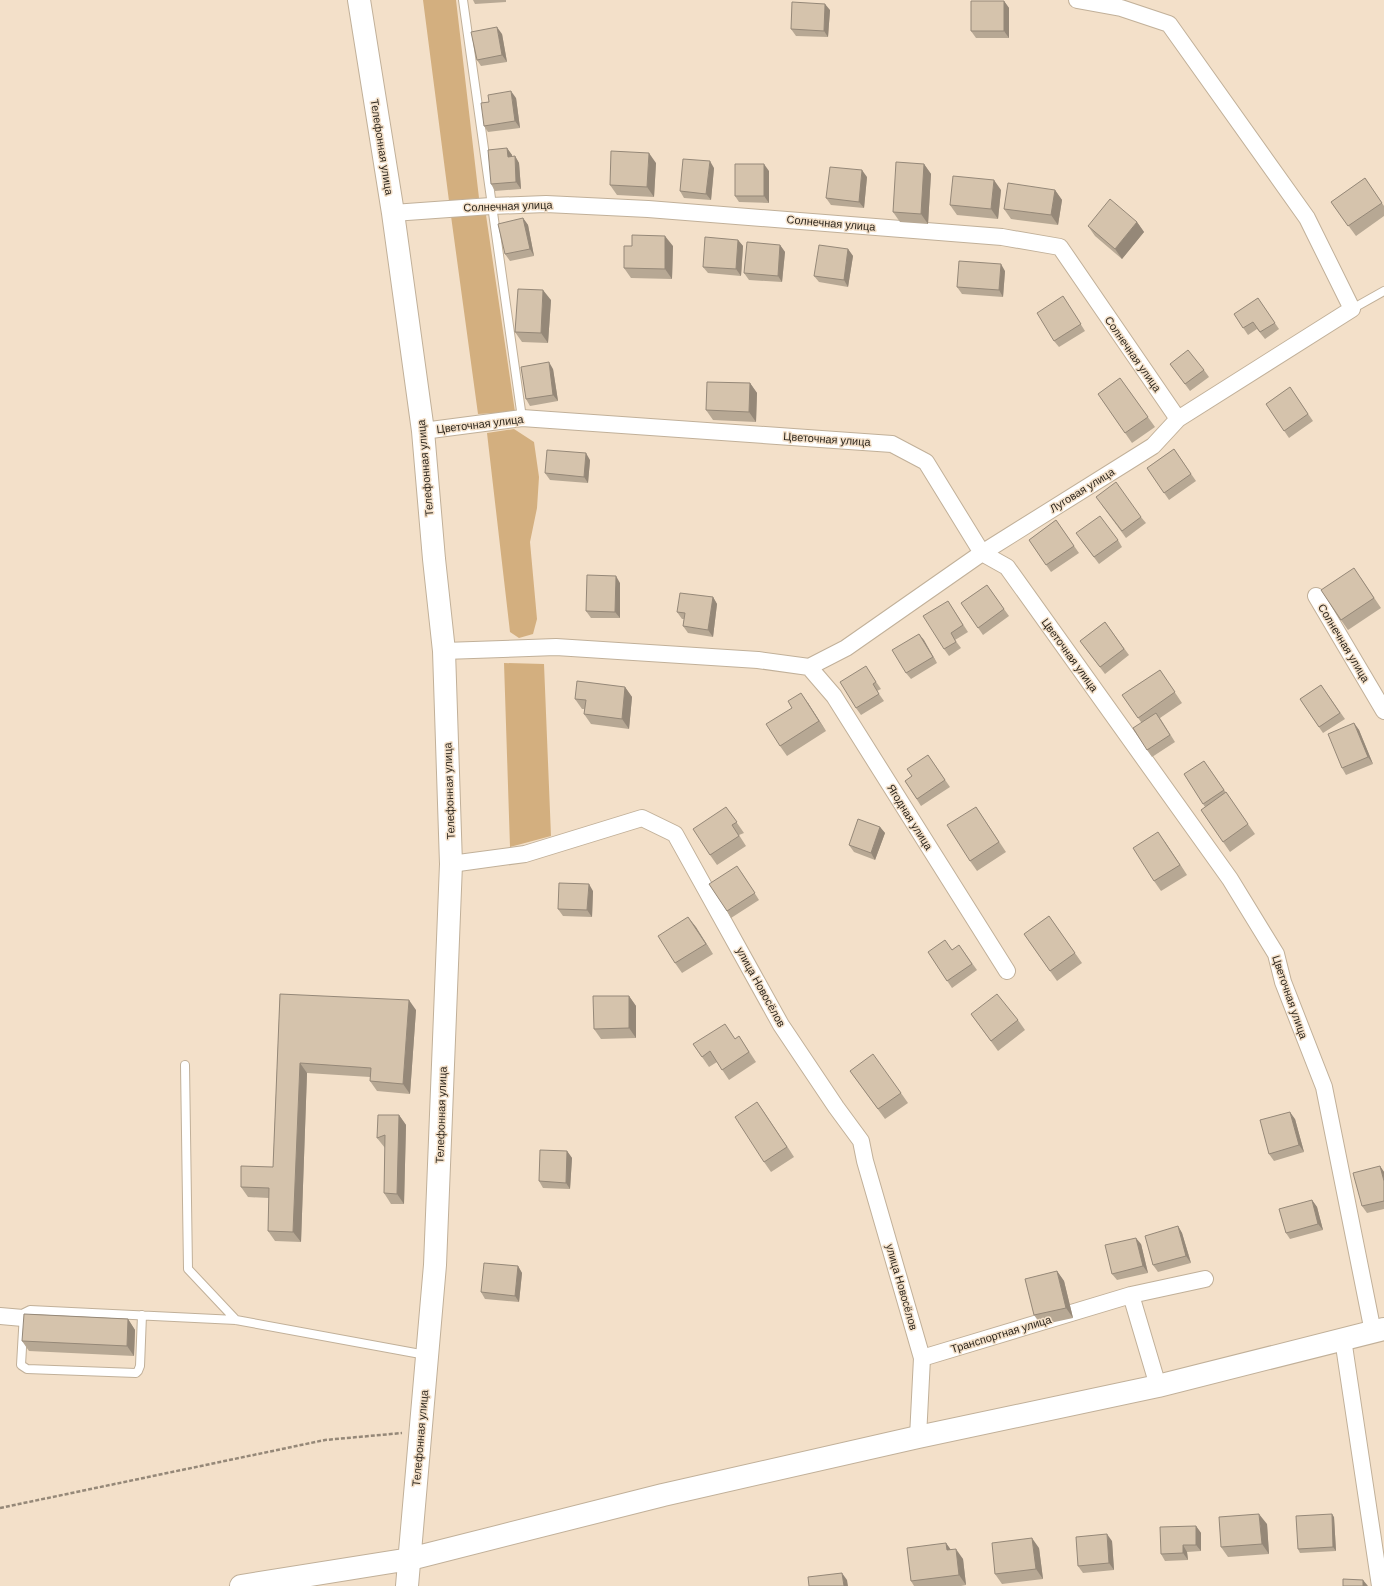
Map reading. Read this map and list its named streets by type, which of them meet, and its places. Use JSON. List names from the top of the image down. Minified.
{"streets":{"street":["Телефонная улица","Солнечная улица","Цветочная улица","Луговая улица","Ягодная улица","улица Новосёлов","Транспортная улица"]},"crossings":[["Телефонная улица","Солнечная улица"],["Телефонная улица","Цветочная улица"],["Телефонная улица","улица Новосёлов"],["Солнечная улица","Луговая улица"],["Цветочная улица","Луговая улица"],["Луговая улица","Ягодная улица"],["улица Новосёлов","Транспортная улица"]]}
